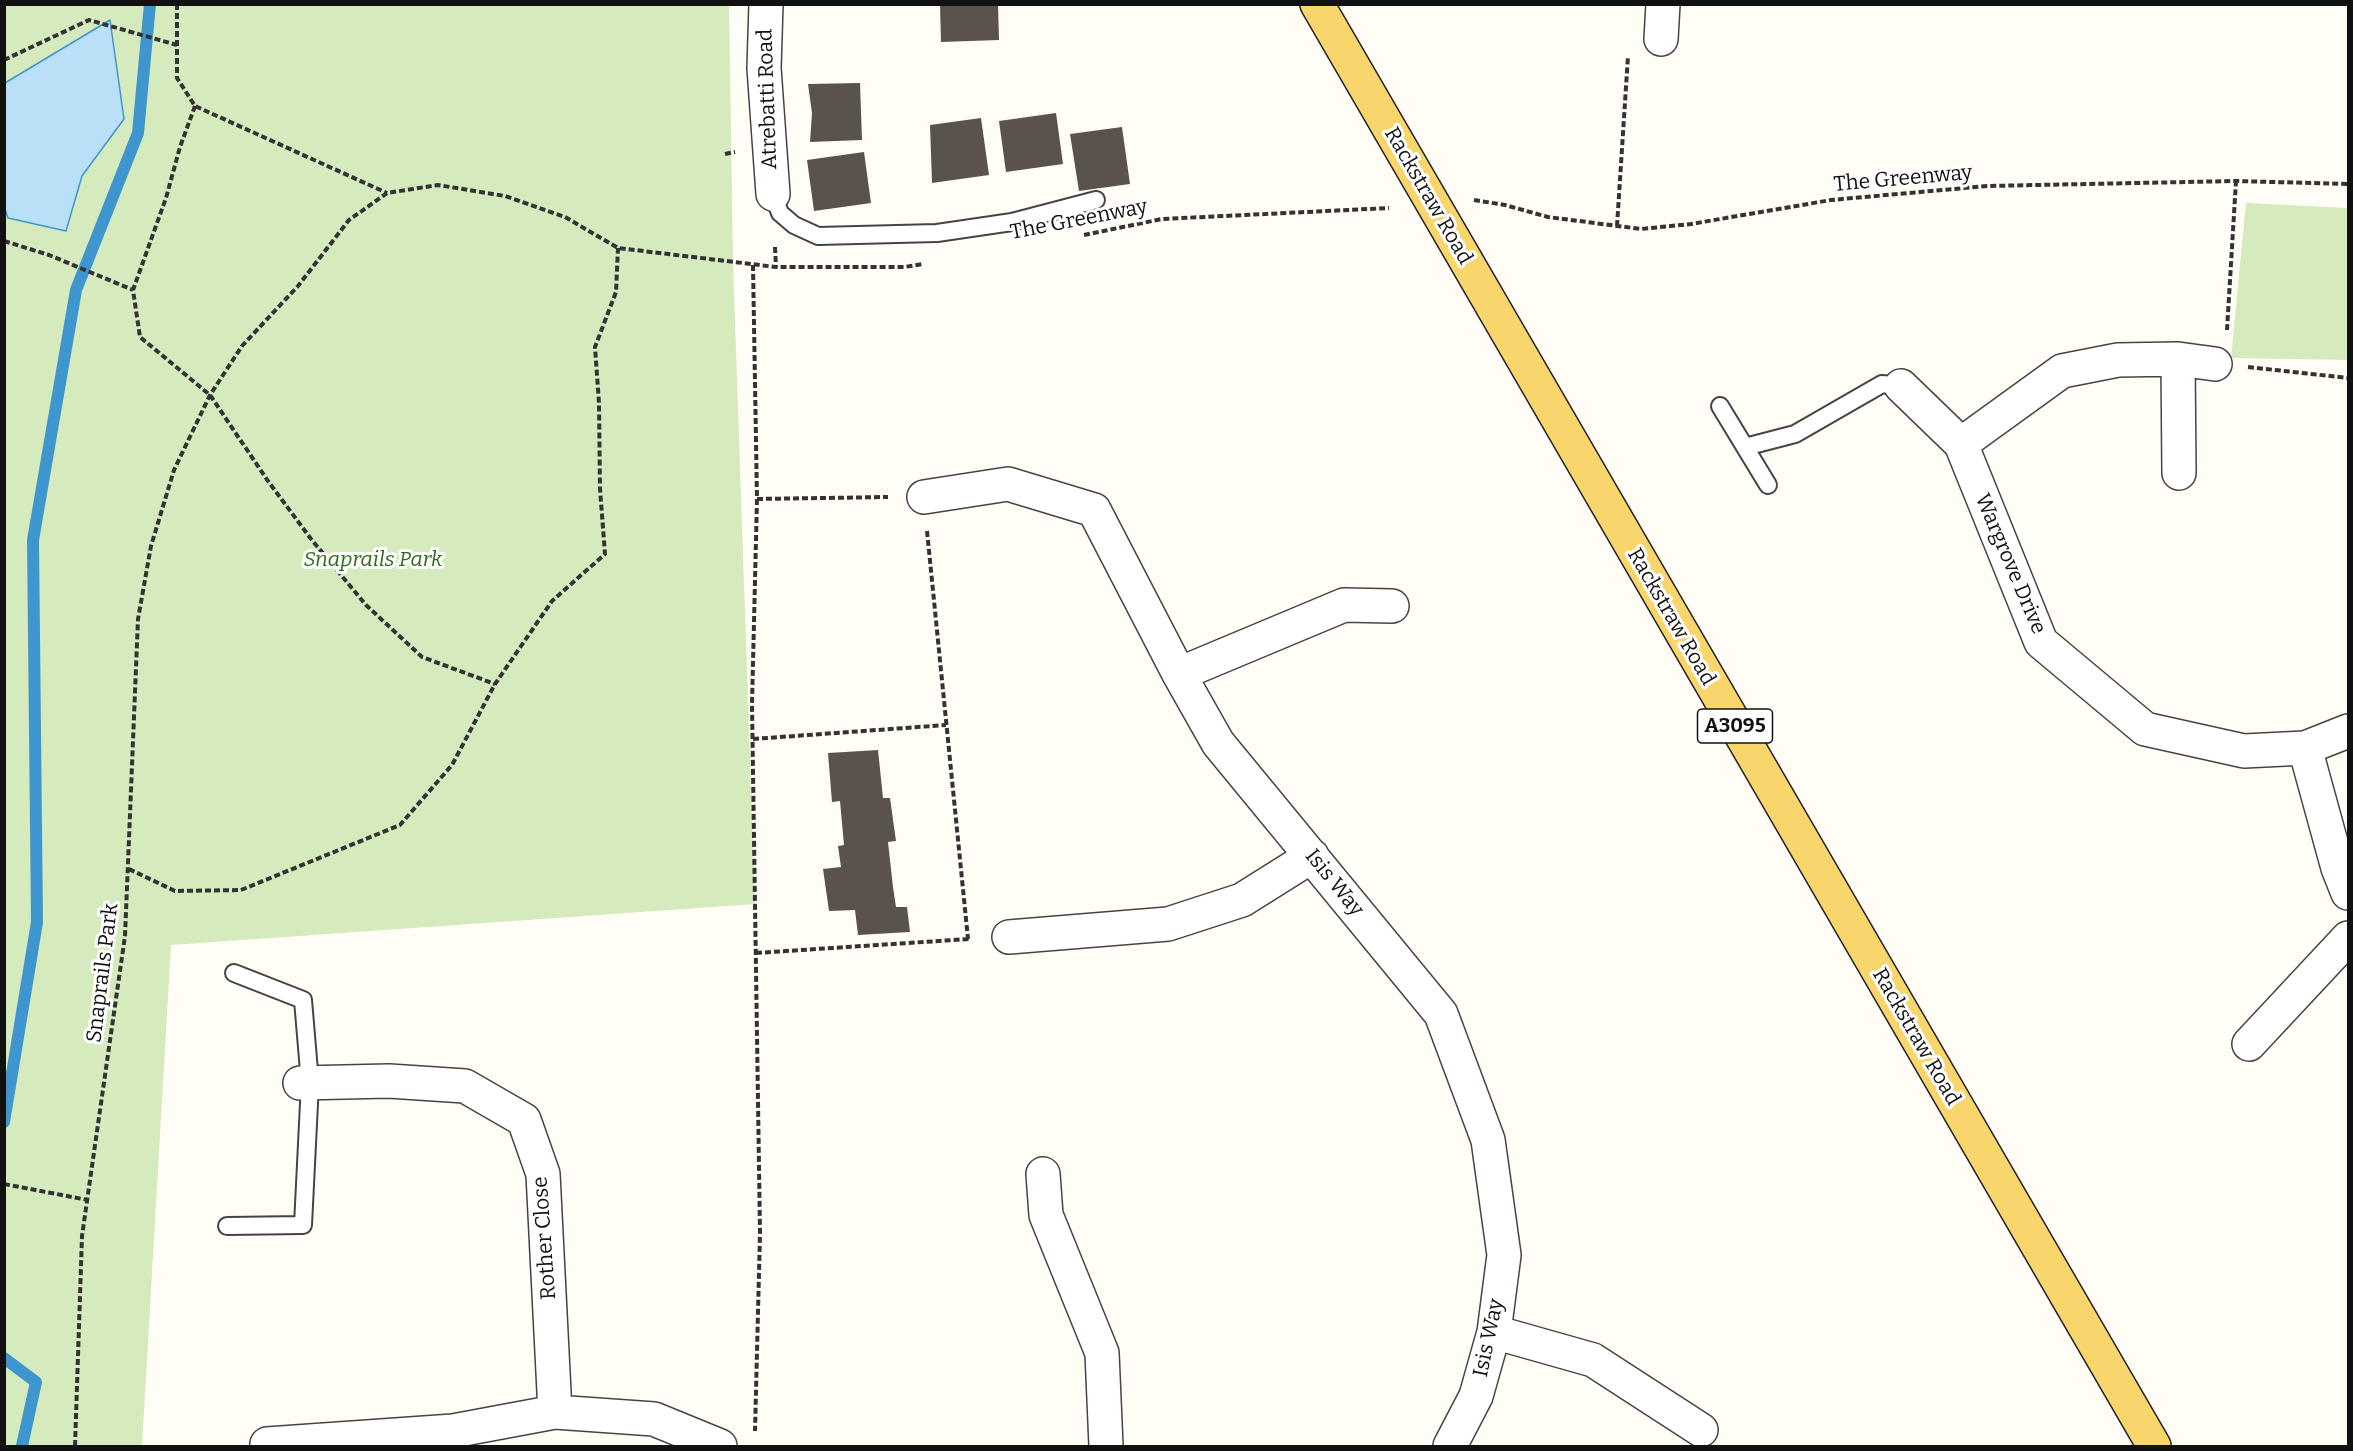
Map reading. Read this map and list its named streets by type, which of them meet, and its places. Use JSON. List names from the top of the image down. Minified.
{"streets":{"main road":["Rackstraw Road","A3095"],"street":["Atrebatti Road","Wargrove Drive","Isis Way","Rother Close"],"path":["The Greenway","Snaprails Park"]},"parks":["Snaprails Park"]}
